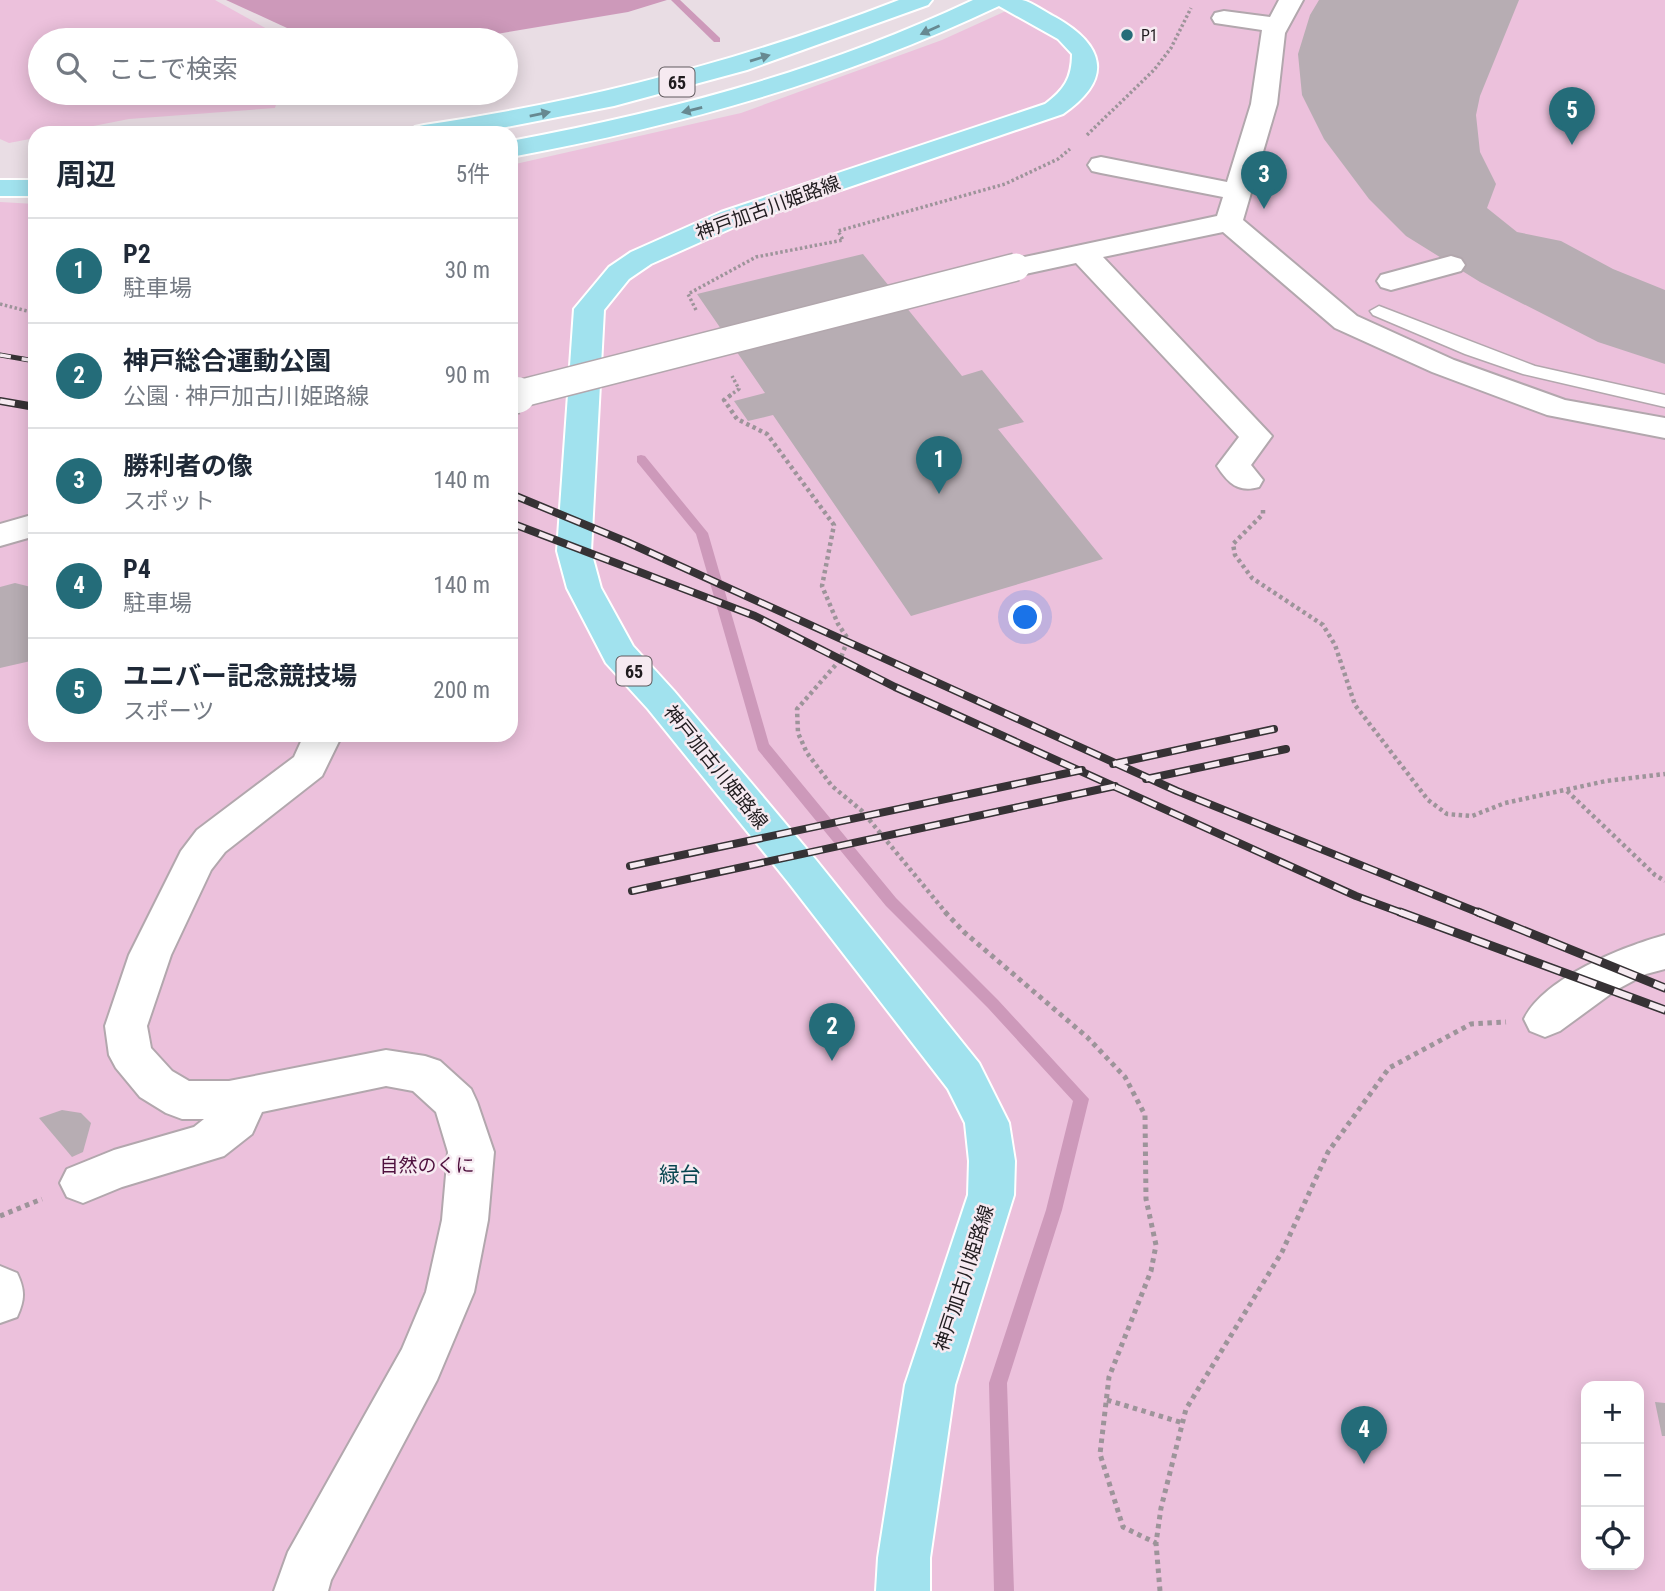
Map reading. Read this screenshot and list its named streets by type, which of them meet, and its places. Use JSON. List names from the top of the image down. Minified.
{"streets":{"main road":["65","神戸加古川姫路線"]},"districts":["緑台"],"parks":["自然のくに"],"places":["P1"],"page":{"search":"ここで検索","pins":["5","3","1","2","4"],"heading":["周辺","5件"],"list":[{"mark":"1","name":"P2","note":"駐車場","value":"30 m"},{"mark":"2","name":"神戸総合運動公園","note":"公園 · 神戸加古川姫路線","value":"90 m"},{"mark":"3","name":"勝利者の像","note":"スポット","value":"140 m"},{"mark":"4","name":"P4","note":"駐車場","value":"140 m"},{"mark":"5","name":"ユニバー記念競技場","note":"スポーツ","value":"200 m"}],"map_buttons":["+","−"]}}
